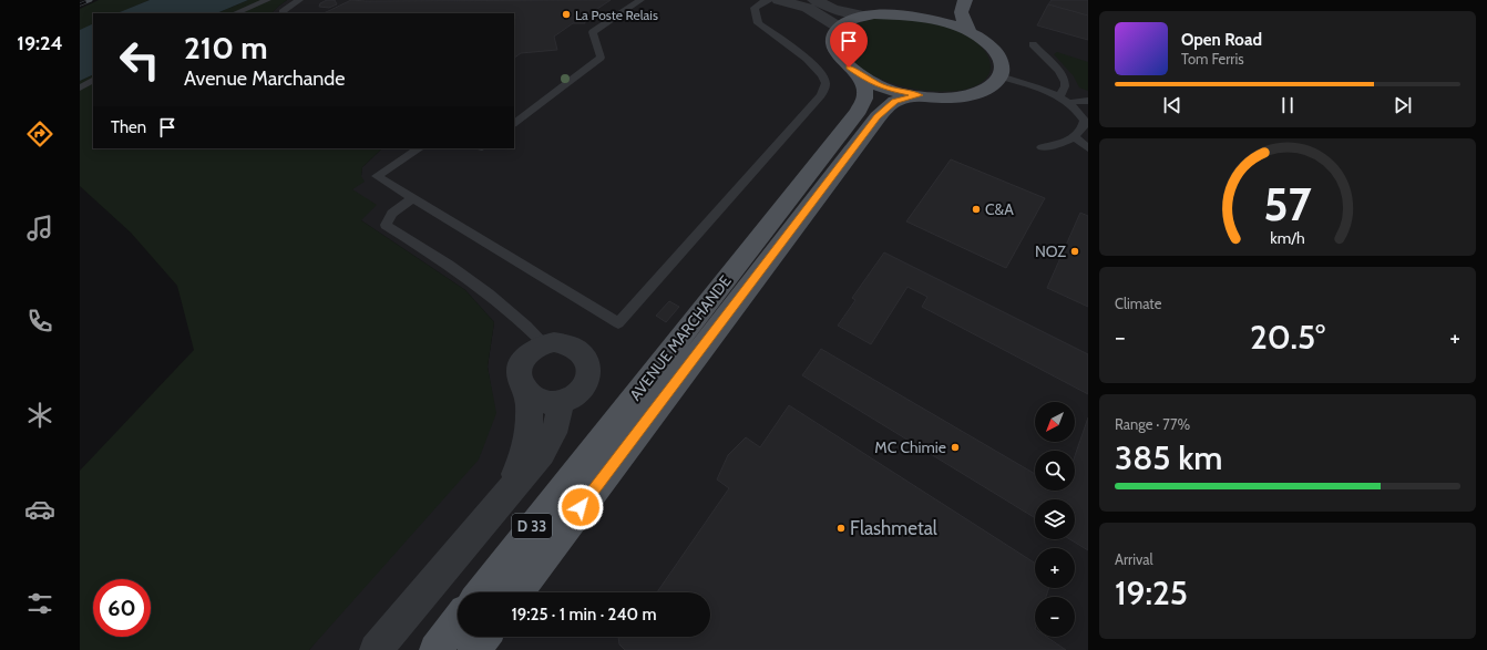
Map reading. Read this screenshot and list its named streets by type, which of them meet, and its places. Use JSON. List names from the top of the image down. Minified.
{"streets":{"main road":["AVENUE MARCHANDE","D 33"]},"places":["La Poste Relais","C&A","NOZ","MC Chimie","Flashmetal"],"north":"bottom left","page":{"tabs":"19:24","turn":["210 m","Avenue Marchande"],"song":["Open Road","Tom Ferris"],"then":"Then","tile":["Climate",["Range · 77%","385 km"],["Arrival","19:25"]],"heat":["−","20.5°","+"],"map_buttons":["+","−"],"limit":"60","trip":"19:25 · 1 min · 240 m","gauge":["57","km/h"]}}
